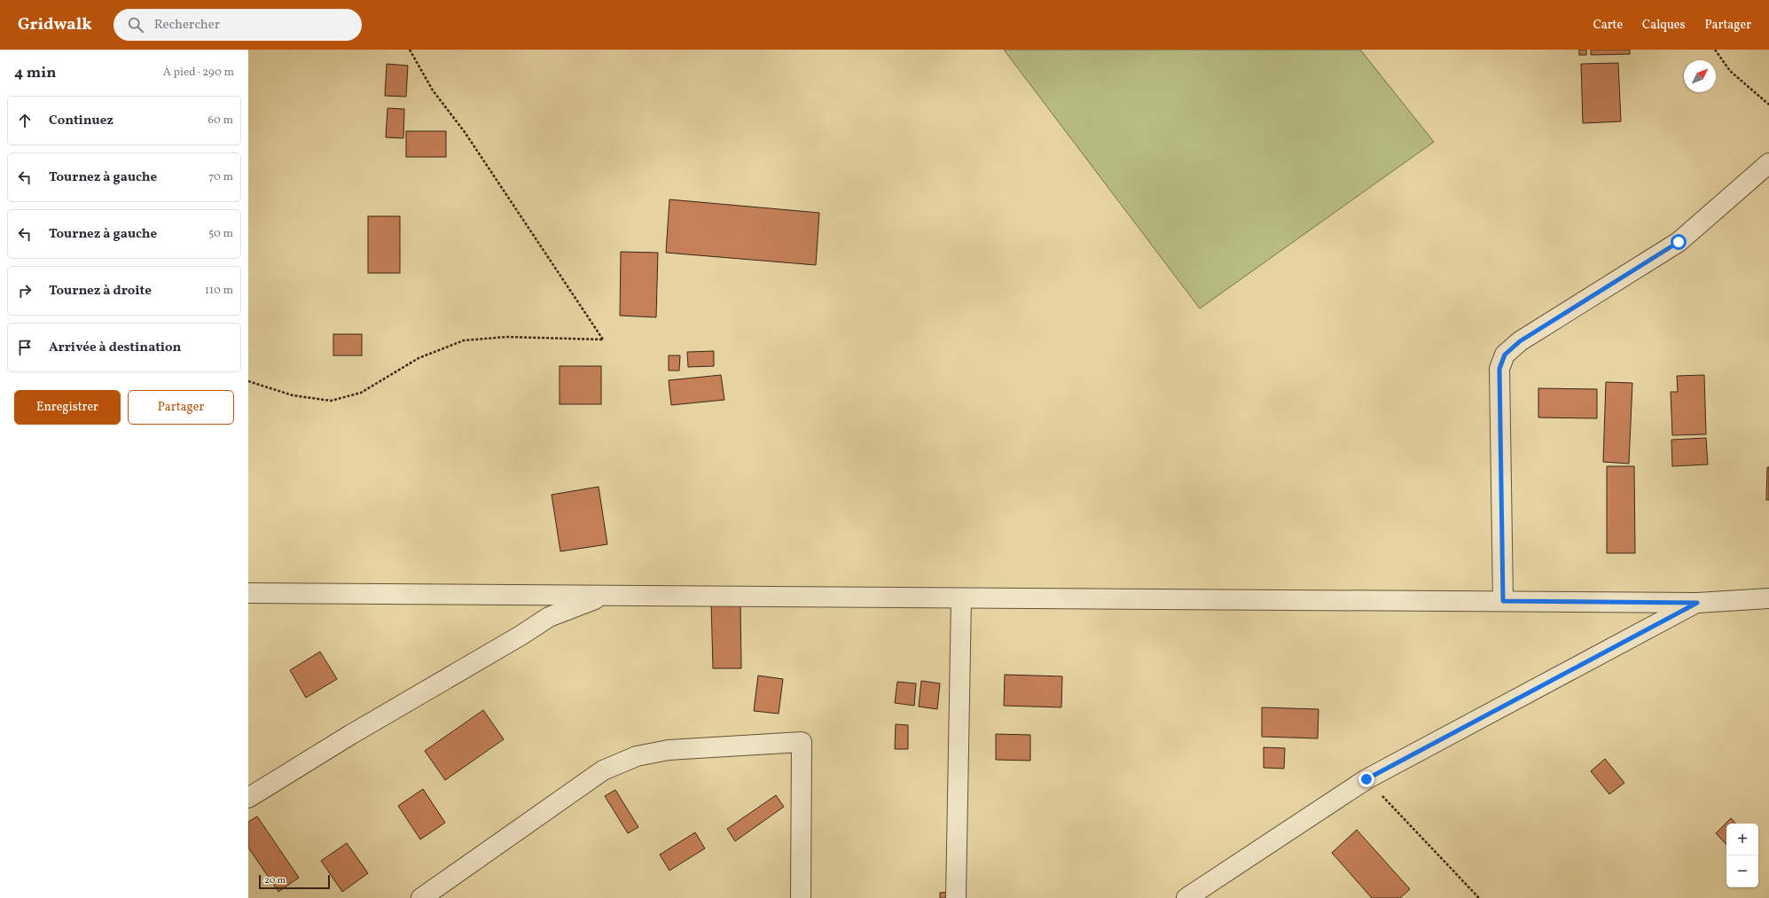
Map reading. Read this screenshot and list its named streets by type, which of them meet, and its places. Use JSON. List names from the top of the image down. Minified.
{"scale_bar":"20 m","north":"top right","page":{"header":"Gridwalk","search":"Rechercher","nav":["Carte","Calques","Partager"],"heading":["4 min","À pied · 290 m"],"list":[["Continuez","60 m"],["Tournez à gauche","70 m"],["Tournez à gauche","50 m"],["Tournez à droite","110 m"],"Arrivée à destination"],"buttons":["Enregistrer","Partager"],"map_buttons":["+","−"],"scale":"20 m"}}
